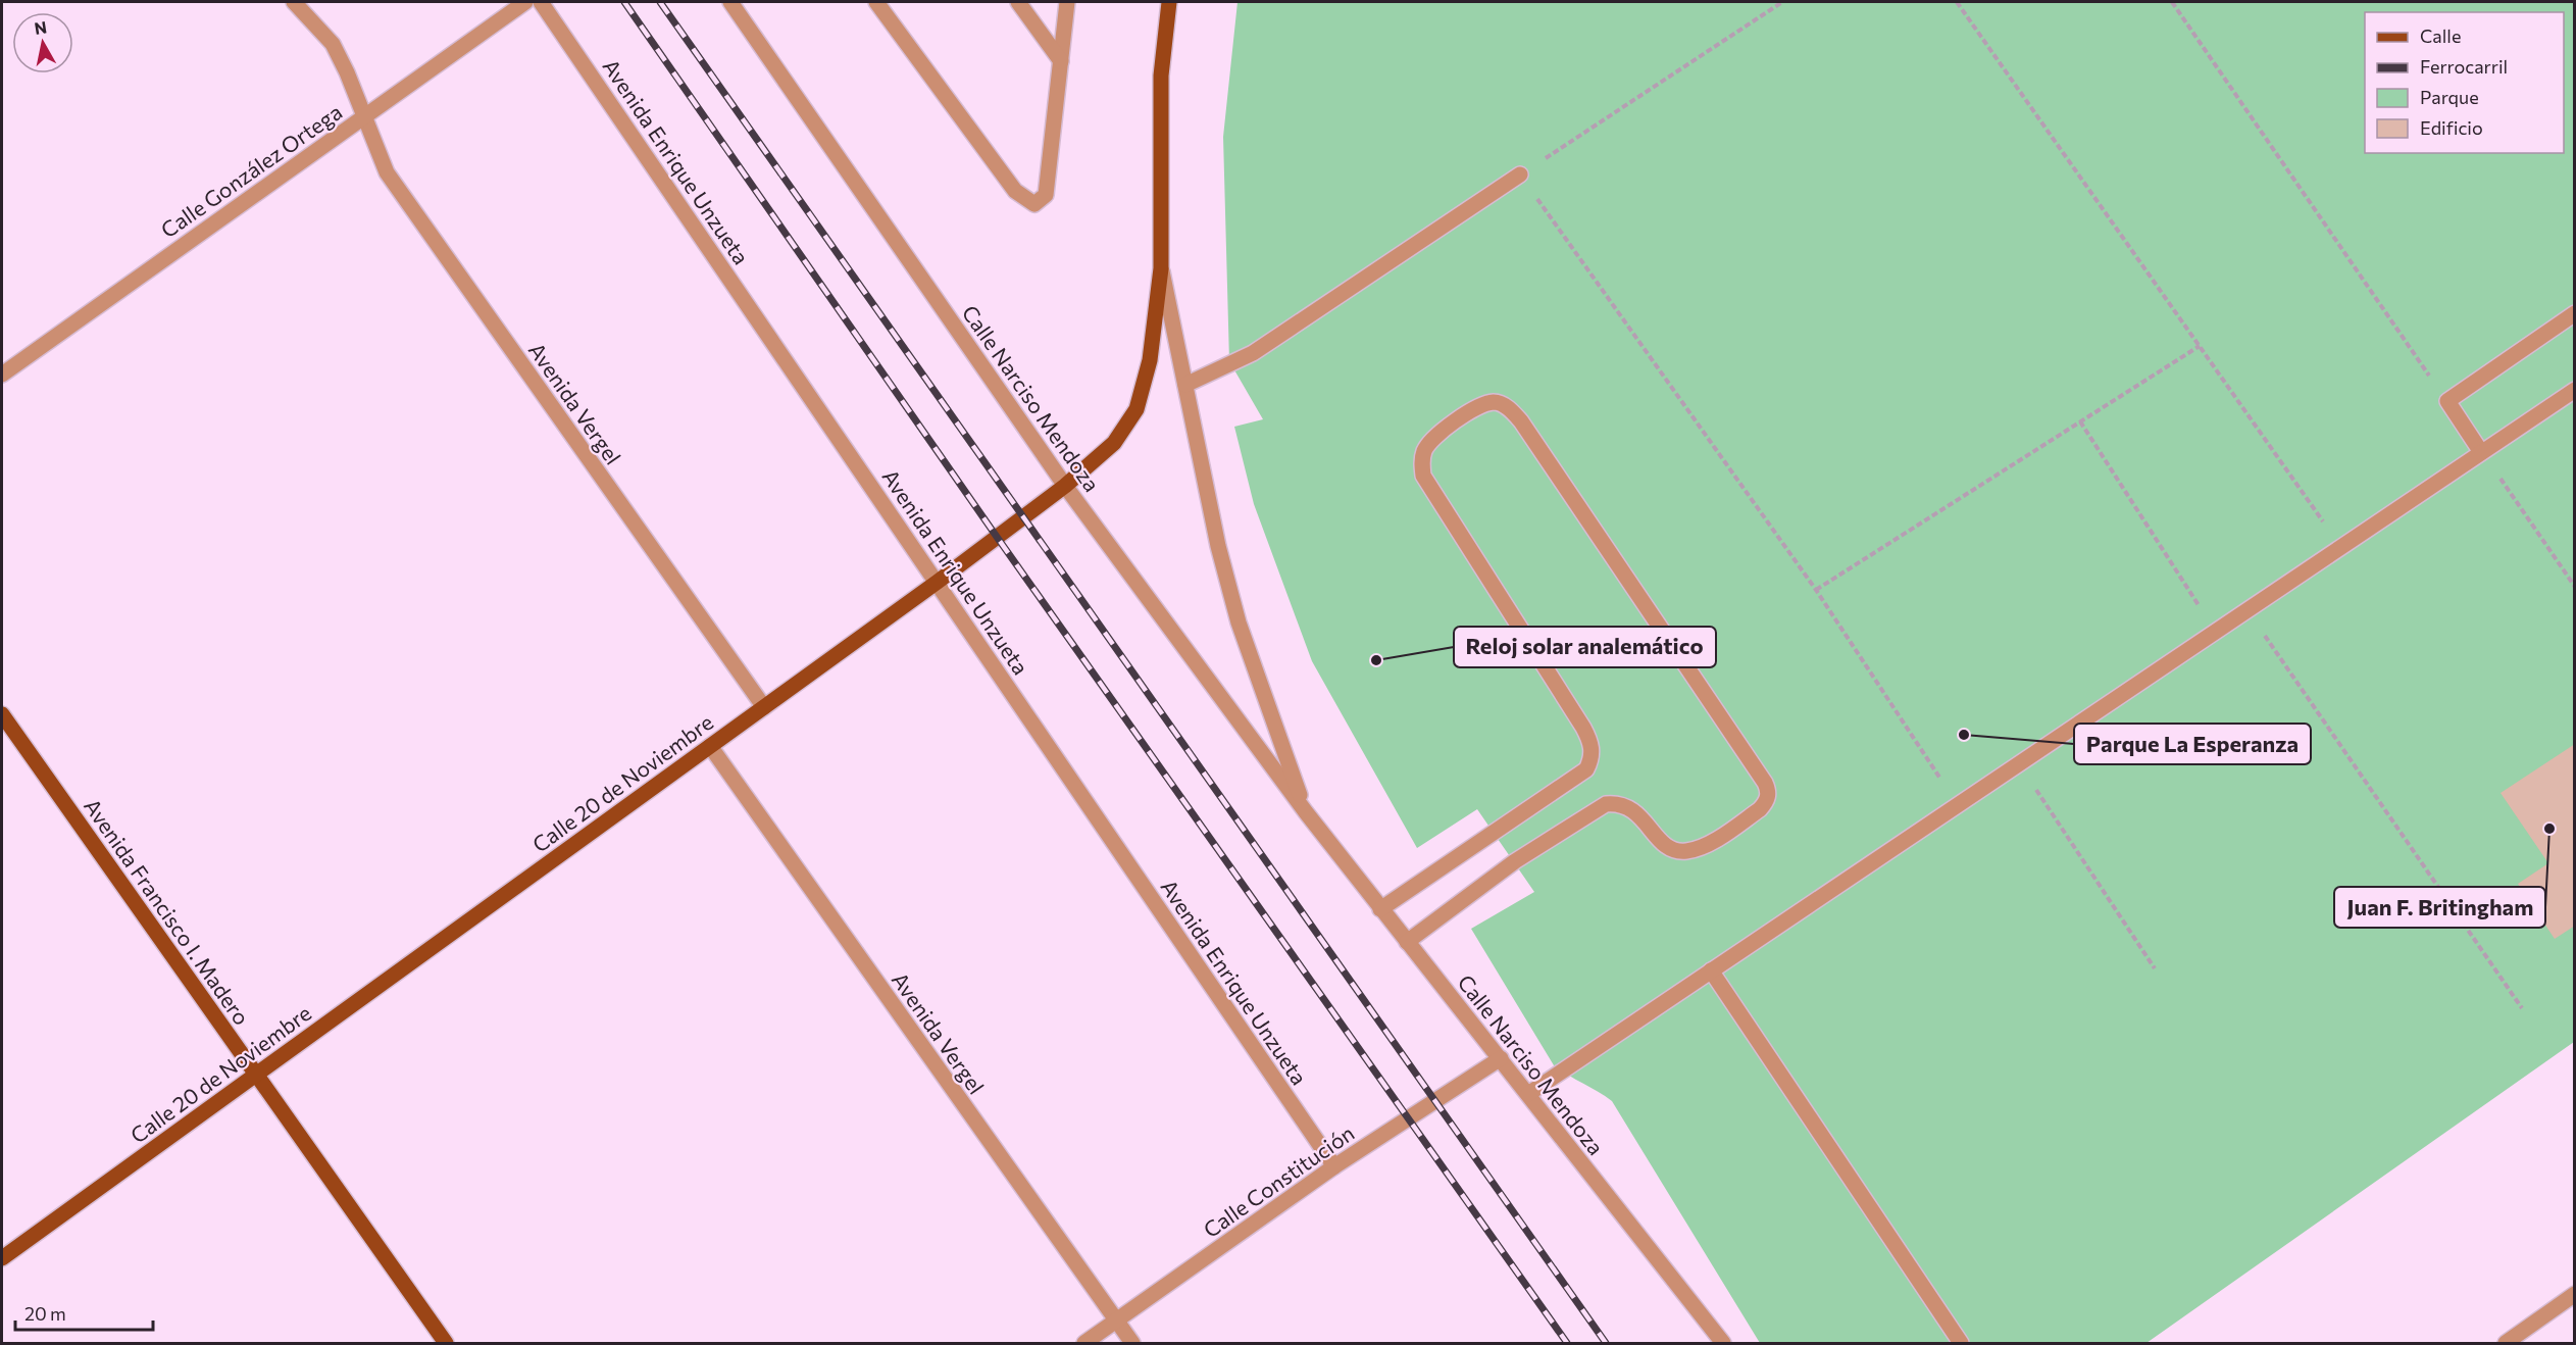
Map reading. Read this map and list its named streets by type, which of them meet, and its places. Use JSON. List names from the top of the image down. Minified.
{"streets":{"main road":["Calle 20 de Noviembre","Avenida Francisco I. Madero"],"street":["Avenida Enrique Unzueta","Calle González Ortega","Calle Narciso Mendoza","Avenida Vergel","Calle Constitución"]},"crossings":[["Avenida Enrique Unzueta","Calle 20 de Noviembre"],["Avenida Enrique Unzueta","Calle Constitución"],["Calle González Ortega","Avenida Vergel"],["Calle Narciso Mendoza","Calle 20 de Noviembre"],["Calle Narciso Mendoza","Calle Constitución"],["Avenida Vergel","Calle 20 de Noviembre"],["Avenida Vergel","Calle Constitución"],["Calle 20 de Noviembre","Avenida Francisco I. Madero"]],"places":["Reloj solar analemático","Parque La Esperanza","Juan F. Britingham"],"legend":["Calle","Ferrocarril","Parque","Edificio"],"scale_bar":"20 m","north":"top"}
